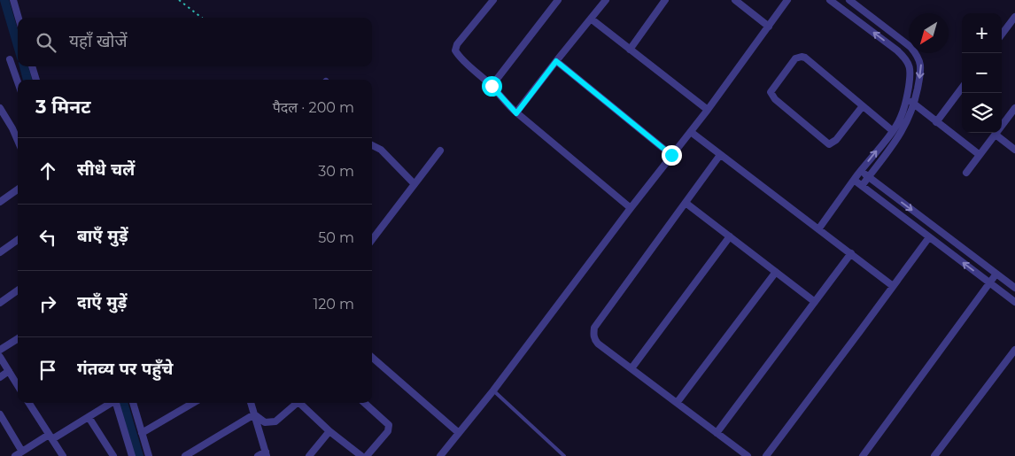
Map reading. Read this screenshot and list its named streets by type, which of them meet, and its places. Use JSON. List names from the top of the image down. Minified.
{"north":"bottom left","page":{"map_buttons":["+","−"],"search":"यहाँ खोजें","heading":["3 मिनट","पैदल · 200 m"],"list":[["सीधे चलें","30 m"],["बाएँ मुड़ें","50 m"],["दाएँ मुड़ें","120 m"],"गंतव्य पर पहुँचे"]}}
